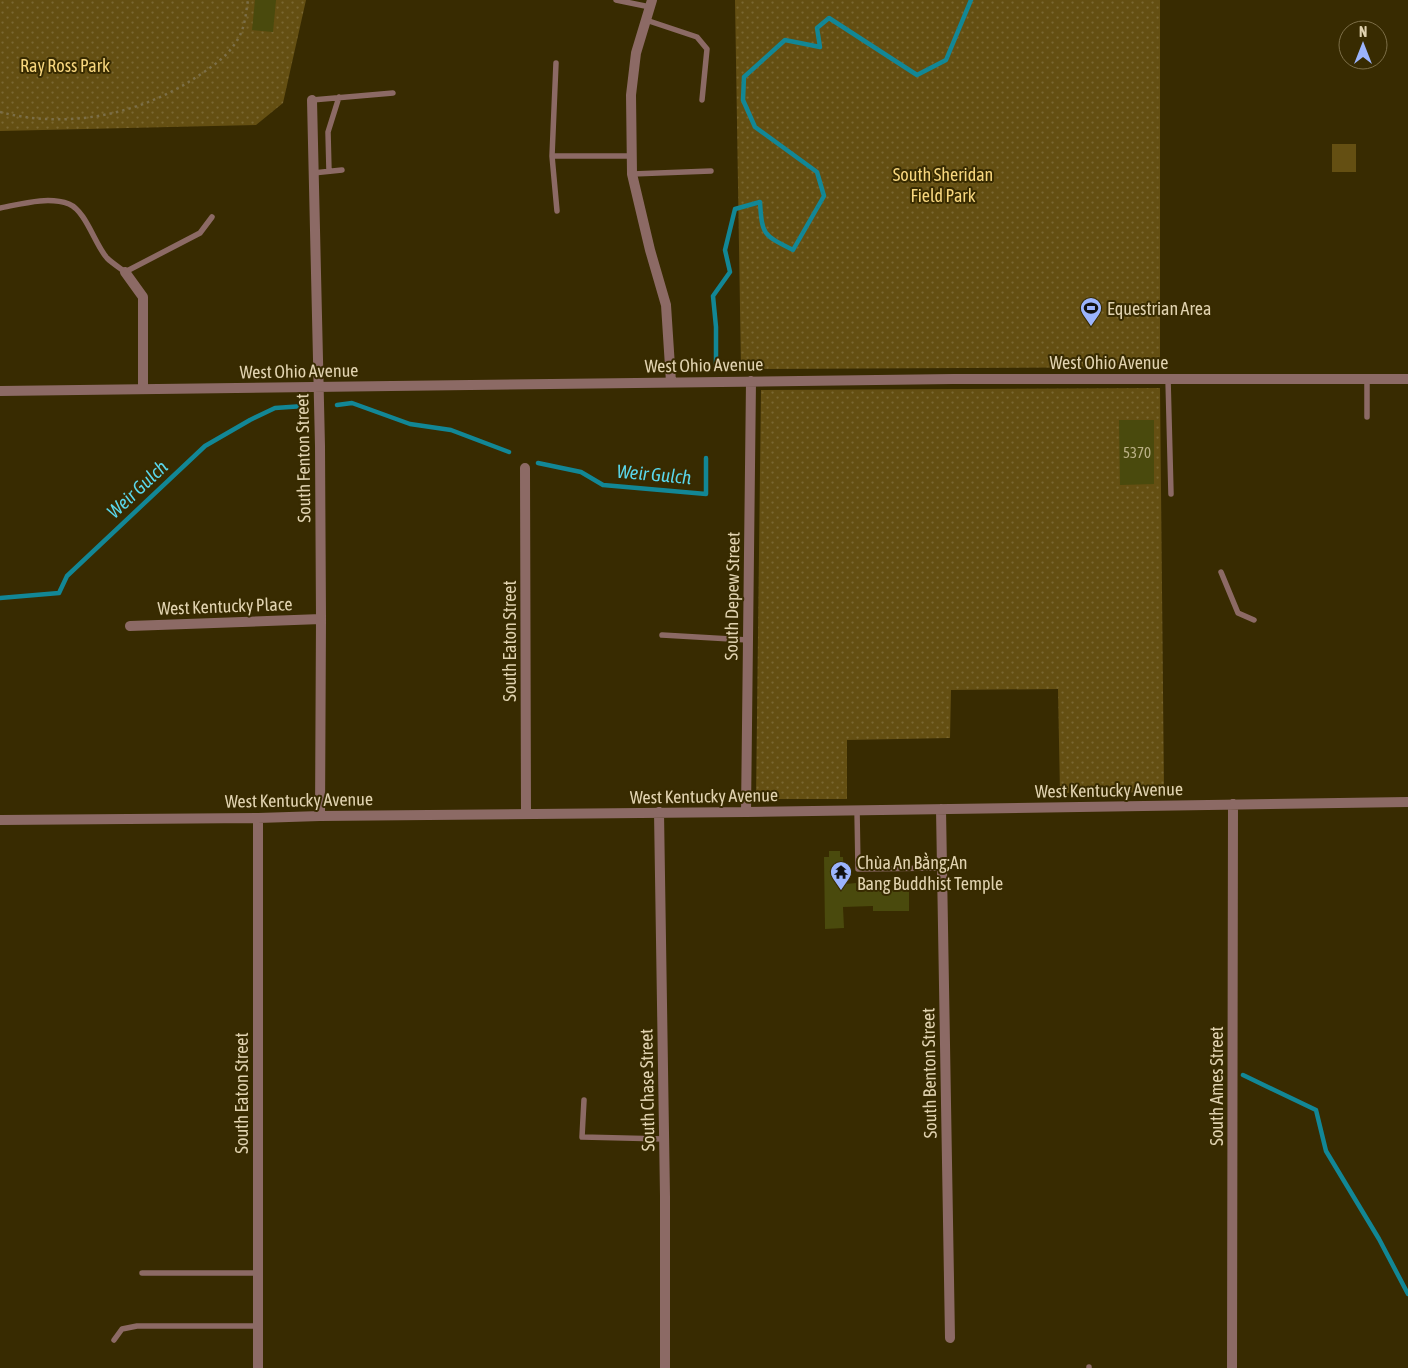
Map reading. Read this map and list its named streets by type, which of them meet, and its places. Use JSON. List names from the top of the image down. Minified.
{"streets":{"street":["West Ohio Avenue","South Fenton Street","South Depew Street","West Kentucky Place","South Eaton Street","West Kentucky Avenue","South Benton Street","South Ames Street","South Chase Street"]},"crossings":[["West Ohio Avenue","South Fenton Street"],["West Ohio Avenue","South Depew Street"],["South Fenton Street","West Kentucky Place"],["South Fenton Street","West Kentucky Avenue"],["South Depew Street","West Kentucky Avenue"],["South Eaton Street","West Kentucky Avenue"],["West Kentucky Avenue","South Benton Street"],["West Kentucky Avenue","South Ames Street"],["West Kentucky Avenue","South Chase Street"]],"water":["Weir Gulch"],"parks":["Ray Ross Park","South Sheridan Field Park"],"places":{"sports":["Equestrian Area"],"temple":["Chùa An Bằng;An Bang Buddhist Temple"]},"house_numbers":["5370"],"north":"top"}
